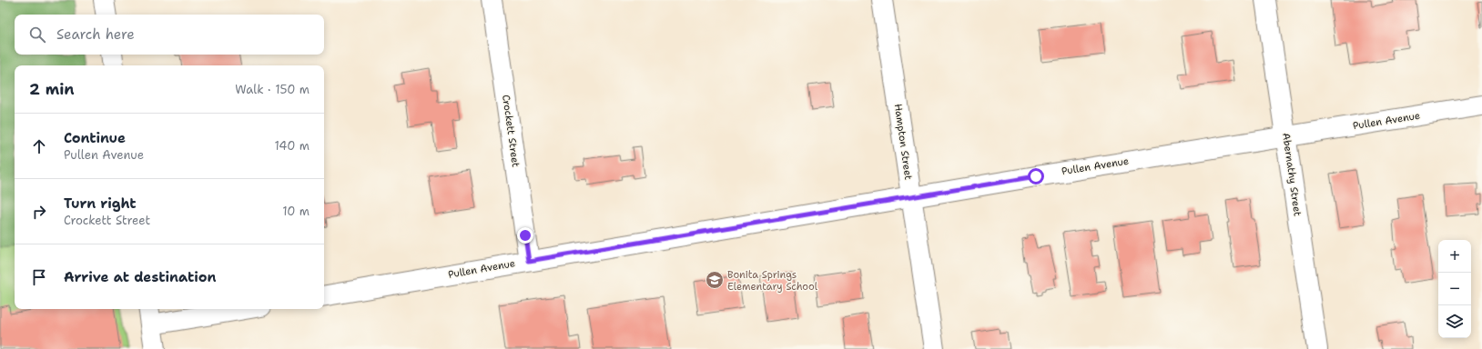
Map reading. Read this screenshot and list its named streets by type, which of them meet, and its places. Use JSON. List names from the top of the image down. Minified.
{"streets":{"street":["Pullen Avenue","Crockett Street","Hampton Street","Abernathy Street"]},"crossings":[["Pullen Avenue","Crockett Street"],["Pullen Avenue","Hampton Street"],["Pullen Avenue","Abernathy Street"]],"places":{"school or university":["Bonita Springs Elementary School"]},"page":{"search":"Search here","heading":["2 min","Walk · 150 m"],"list":[["Continue","Pullen Avenue","140 m"],["Turn right","Crockett Street","10 m"],"Arrive at destination"],"map_buttons":["+","−"]}}
